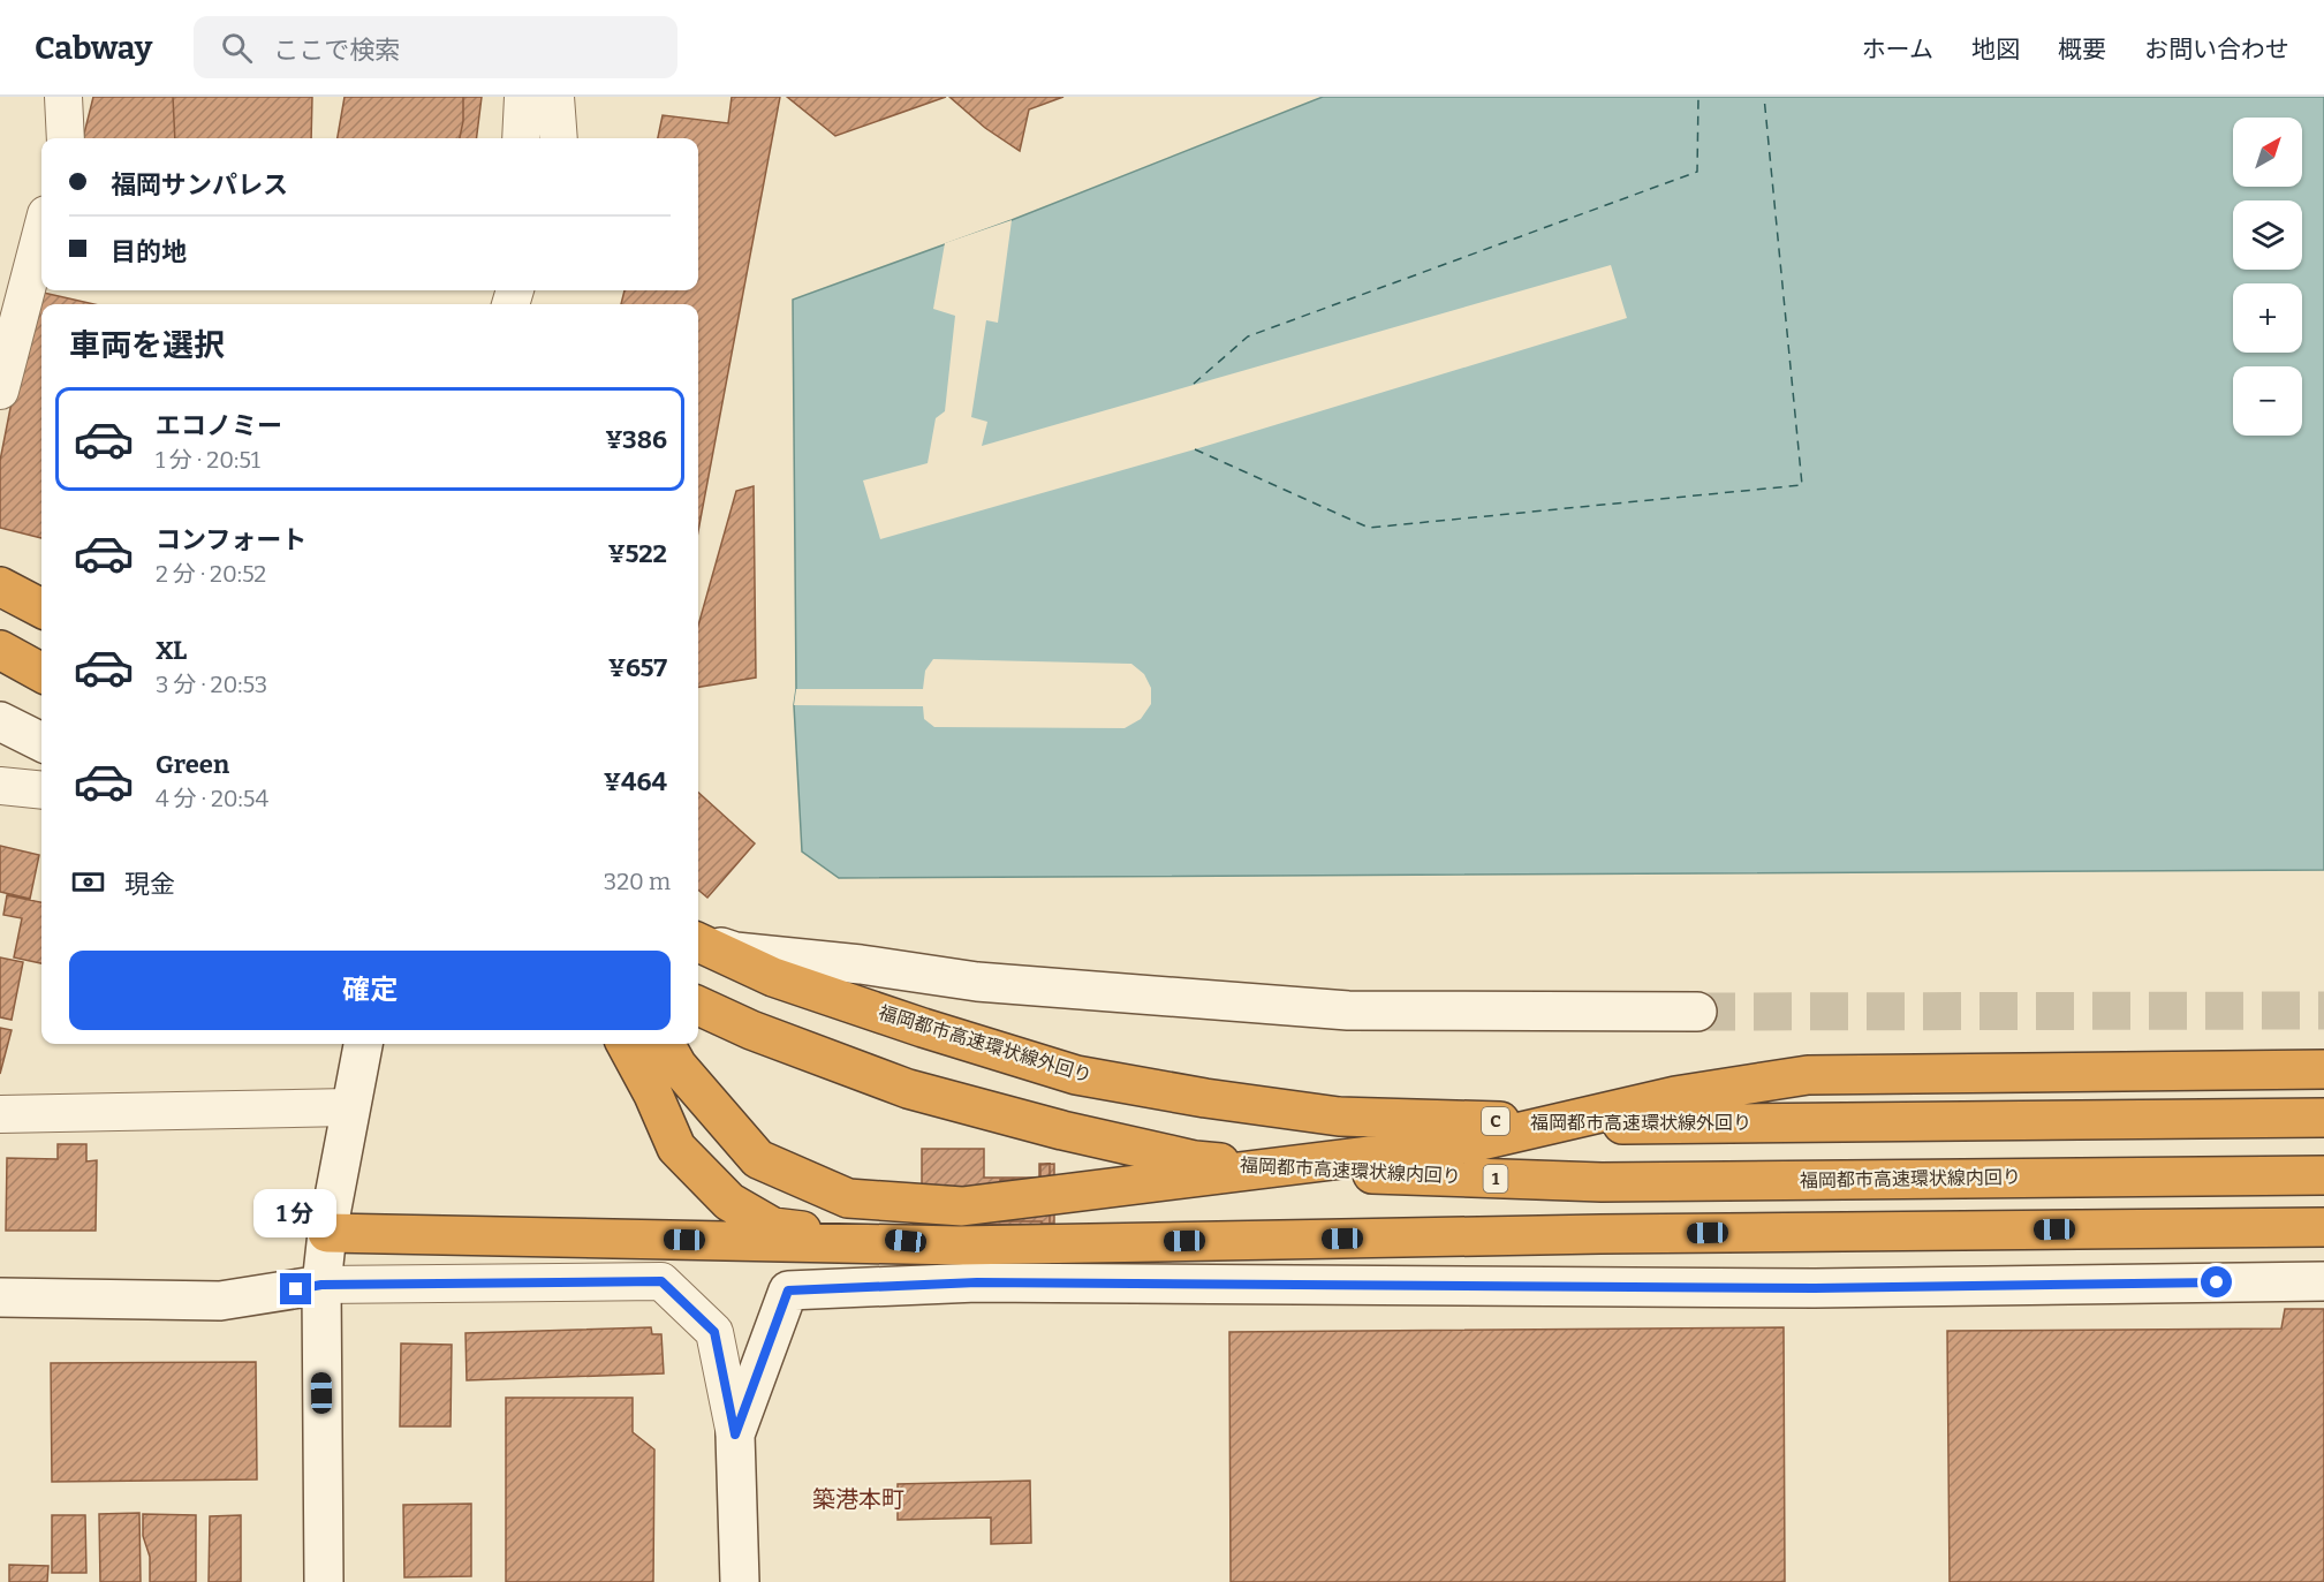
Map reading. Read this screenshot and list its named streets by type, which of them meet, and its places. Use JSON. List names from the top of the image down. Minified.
{"streets":{"highway":["福岡都市高速環状線外回り","C","福岡都市高速環状線内回り","1"]},"districts":["築港本町"],"north":"top right","page":{"header":"Cabway","search":"ここで検索","nav":["ホーム","地図","概要","お問い合わせ"],"map_buttons":["+","−"],"banner":["福岡サンパレス","目的地"],"heading":"車両を選択","list":[{"name":"エコノミー","note":"1 分 · 20:51","value":"¥386"},{"name":"コンフォート","note":"2 分 · 20:52","value":"¥522"},{"name":"XL","note":"3 分 · 20:53","value":"¥657"},{"name":"Green","note":"4 分 · 20:54","value":"¥464"}],"pay":["現金","320 m"],"buttons":"確定","bubble":"1 分"}}
